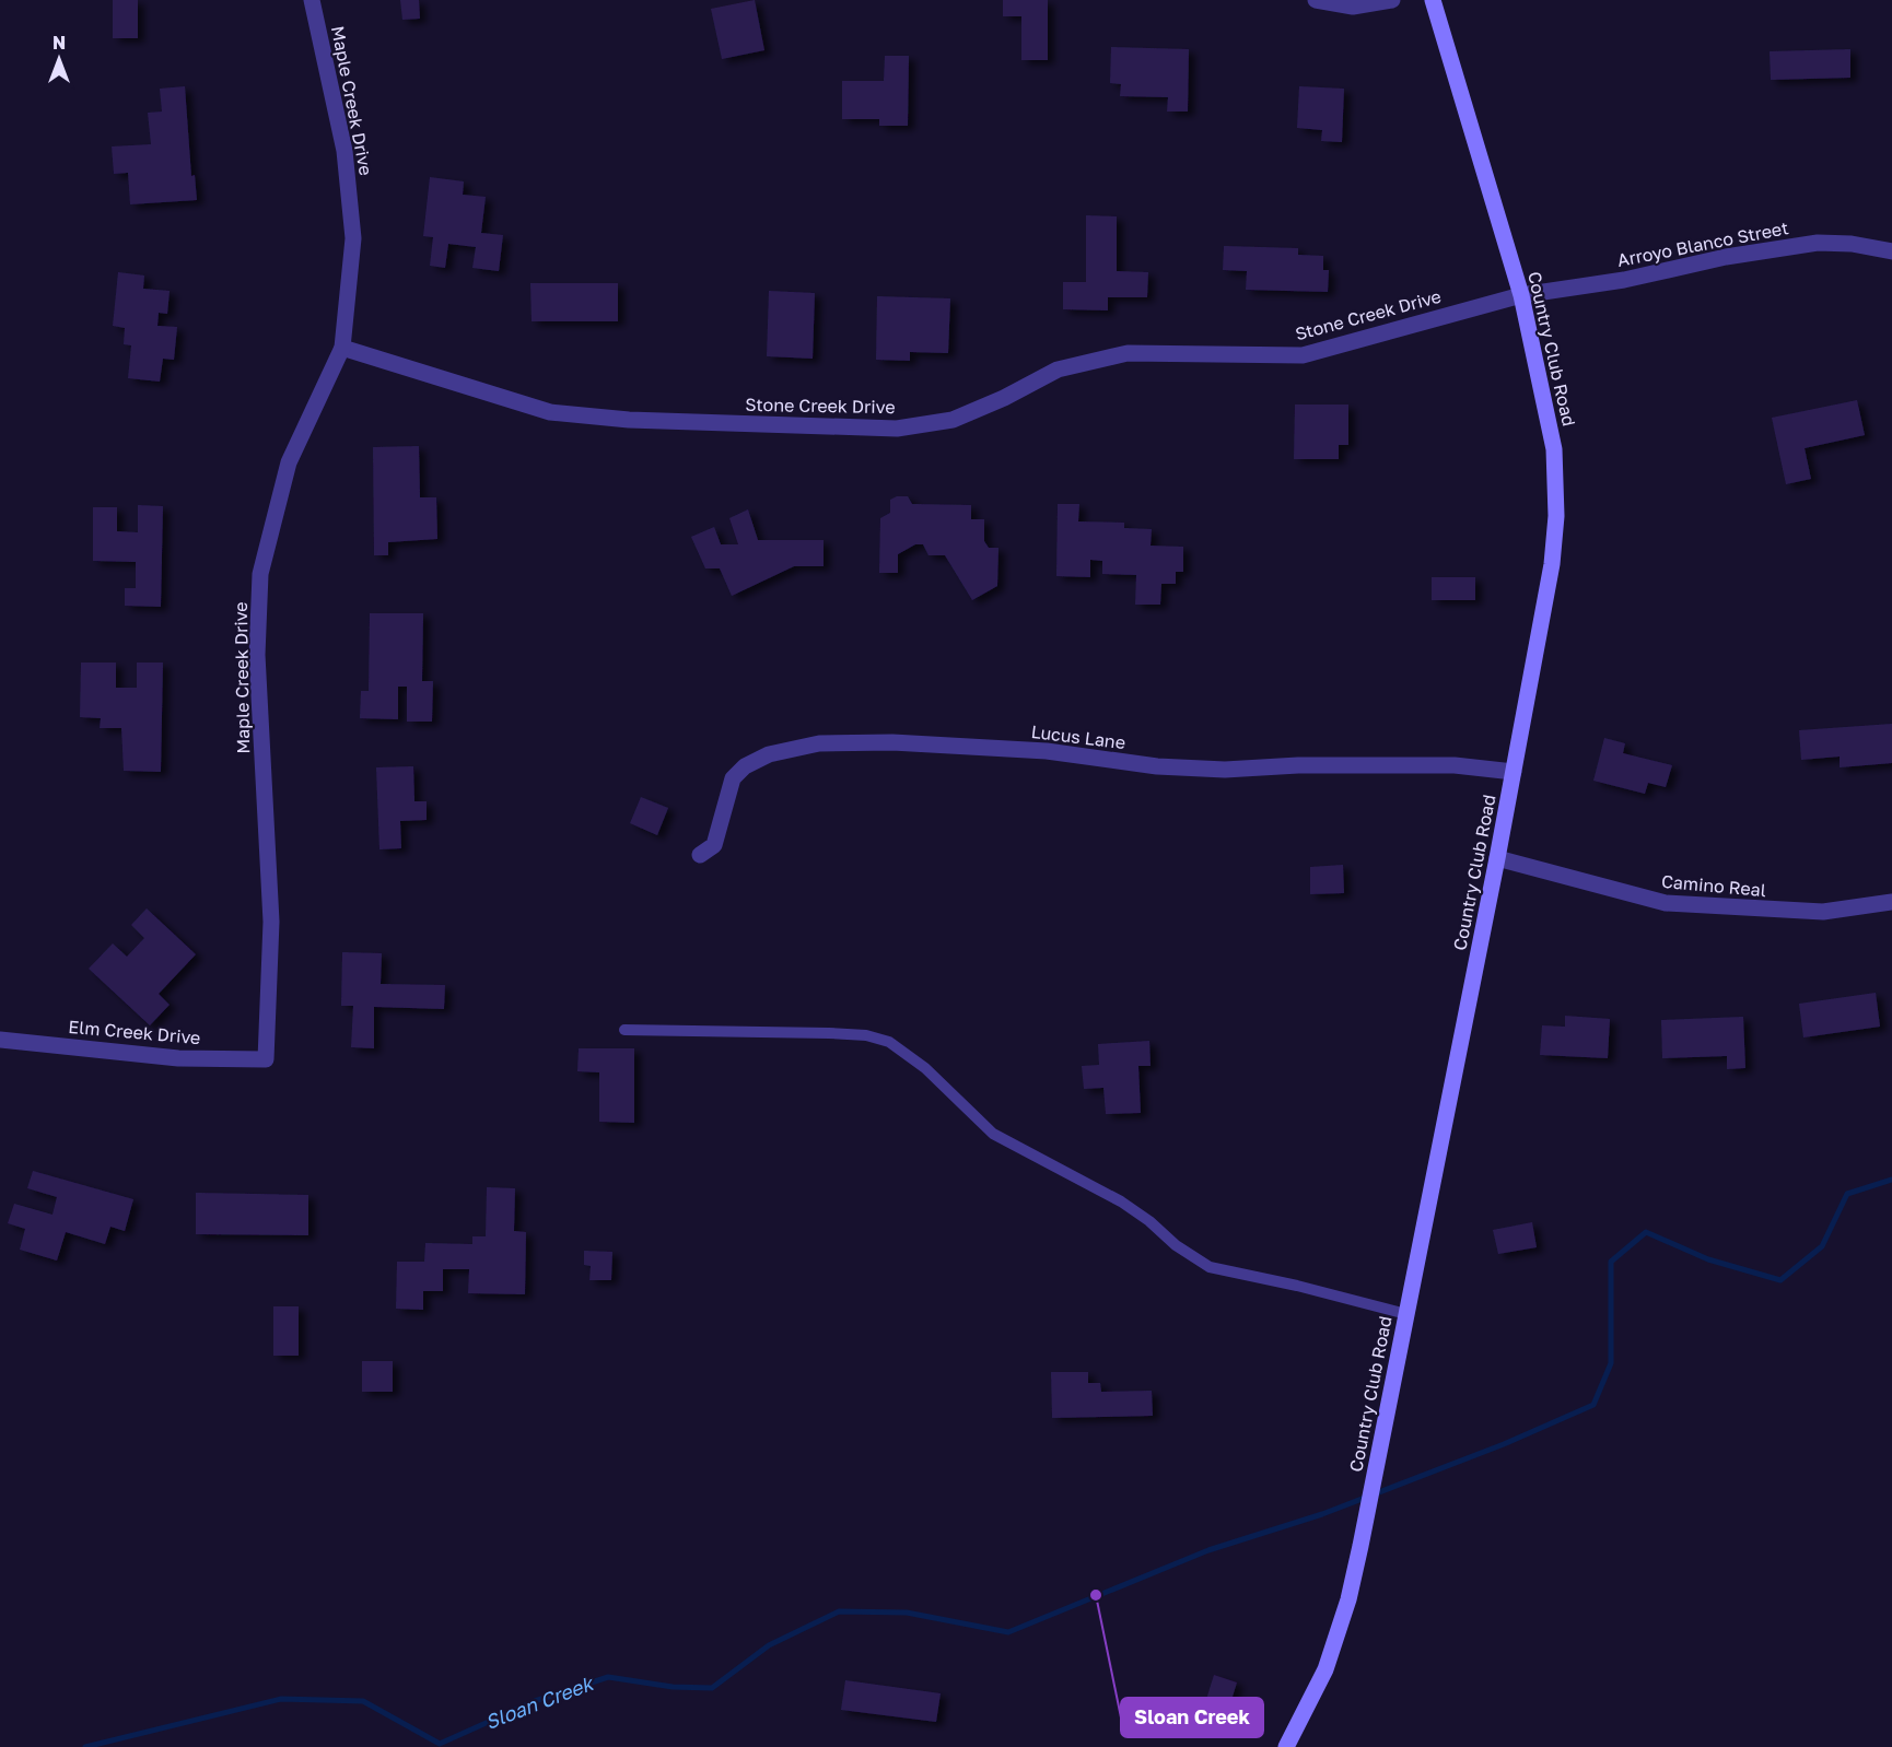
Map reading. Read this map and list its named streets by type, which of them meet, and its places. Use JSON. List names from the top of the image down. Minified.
{"streets":{"main road":["Country Club Road"],"street":["Maple Creek Drive","Arroyo Blanco Street","Stone Creek Drive","Lucus Lane","Camino Real","Elm Creek Drive"]},"crossings":[["Maple Creek Drive","Stone Creek Drive"],["Maple Creek Drive","Elm Creek Drive"],["Arroyo Blanco Street","Stone Creek Drive"],["Arroyo Blanco Street","Country Club Road"],["Stone Creek Drive","Country Club Road"],["Country Club Road","Lucus Lane"],["Country Club Road","Camino Real"]],"water":["Sloan Creek"],"places":["Sloan Creek"],"north":"top"}
